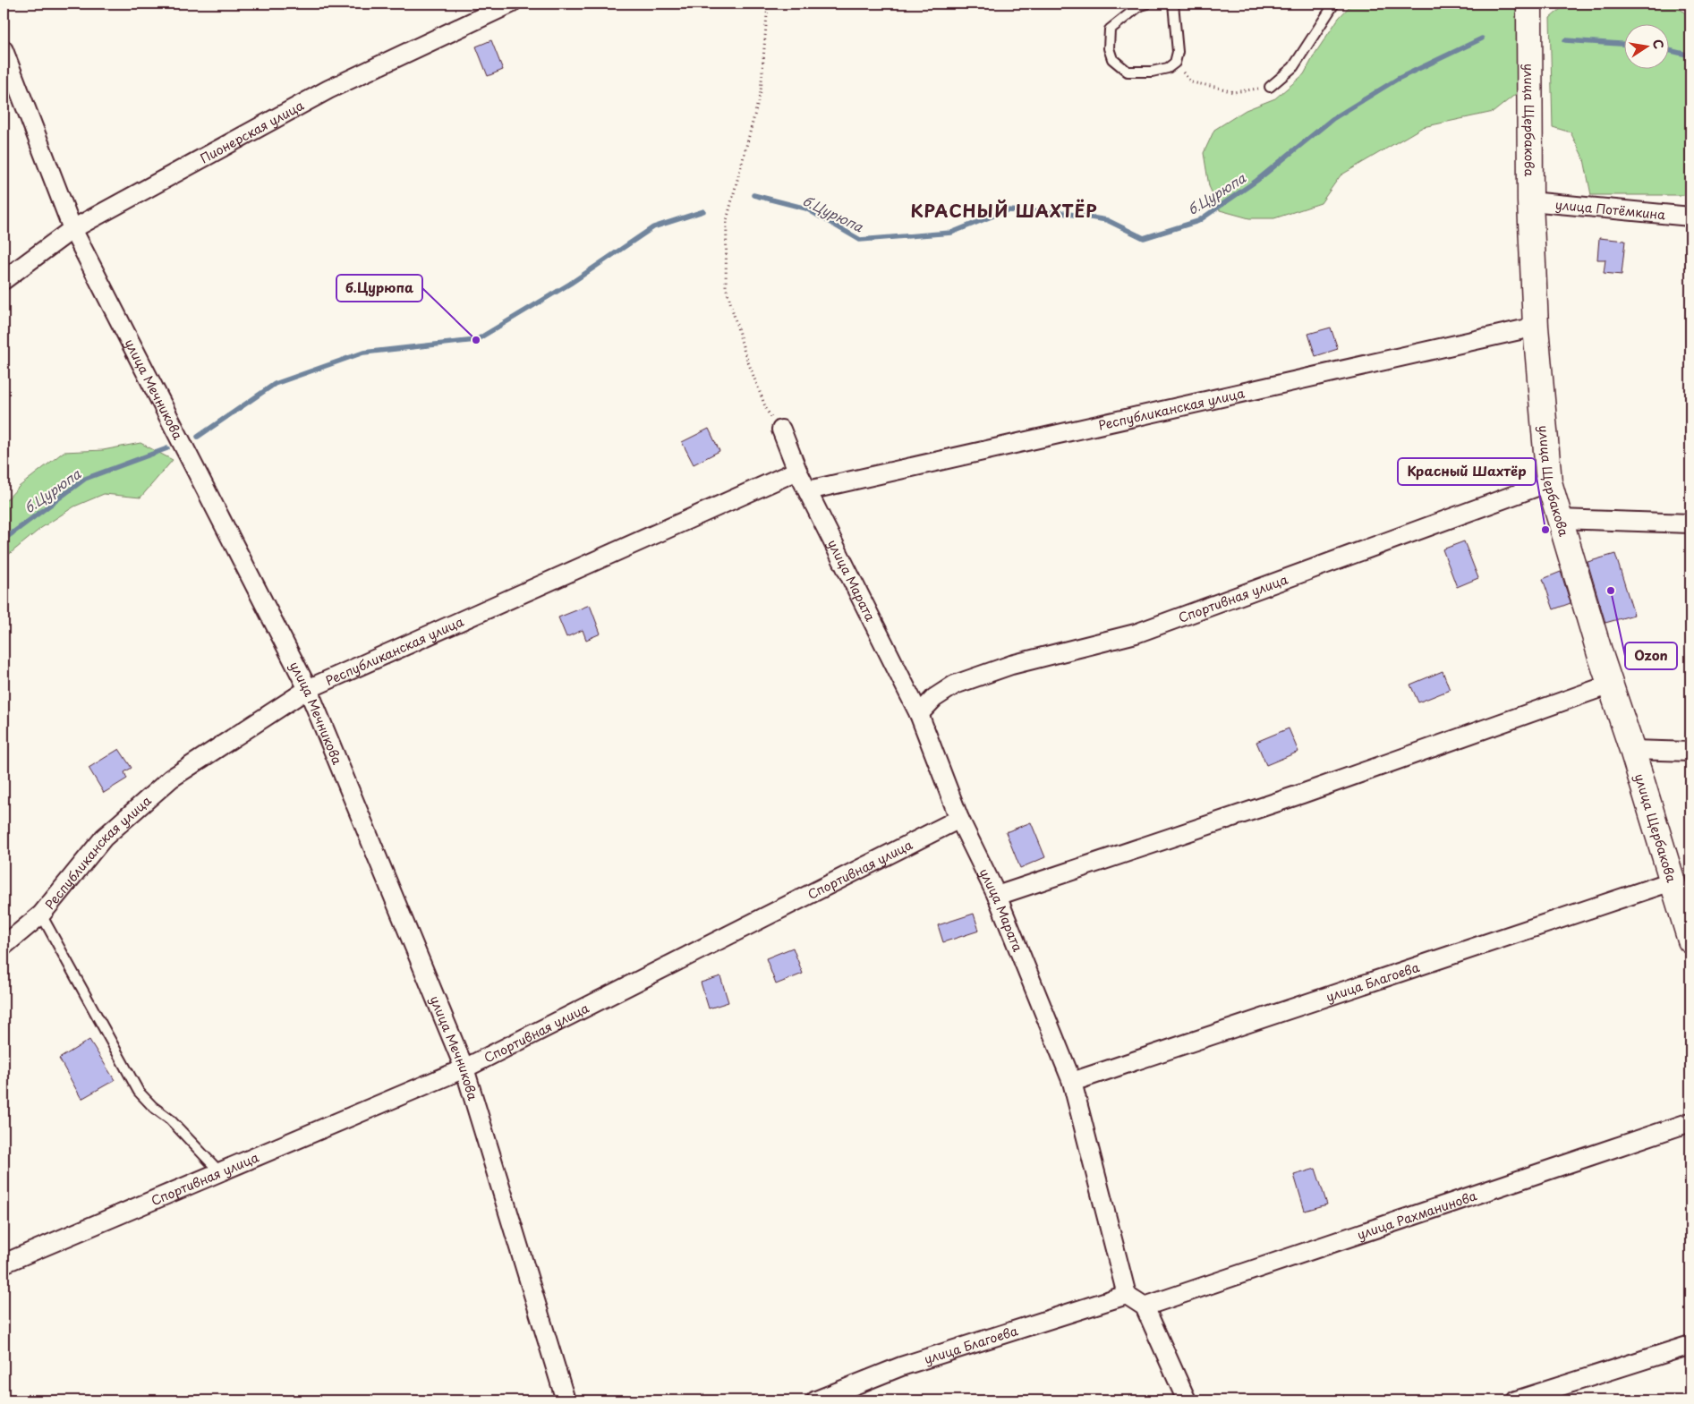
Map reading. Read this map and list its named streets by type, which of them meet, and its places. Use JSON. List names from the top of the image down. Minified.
{"streets":{"street":["улица Щербакова","Пионерская улица","улица Потёмкина","улица Мечникова","Республиканская улица","улица Марата","Спортивная улица","улица Благоева","улица Рахманинова"]},"crossings":[["улица Щербакова","улица Потёмкина"],["улица Щербакова","Республиканская улица"],["улица Щербакова","Спортивная улица"],["улица Щербакова","улица Благоева"],["Пионерская улица","улица Мечникова"],["улица Мечникова","Республиканская улица"],["улица Мечникова","Спортивная улица"],["Республиканская улица","улица Марата"],["улица Марата","Спортивная улица"],["улица Марата","улица Благоева"]],"districts":["КРАСНЫЙ ШАХТЁР"],"water":["б.Цурюпа"],"places":["б.Цурюпа","Красный Шахтёр","Ozon"],"north":"right"}
